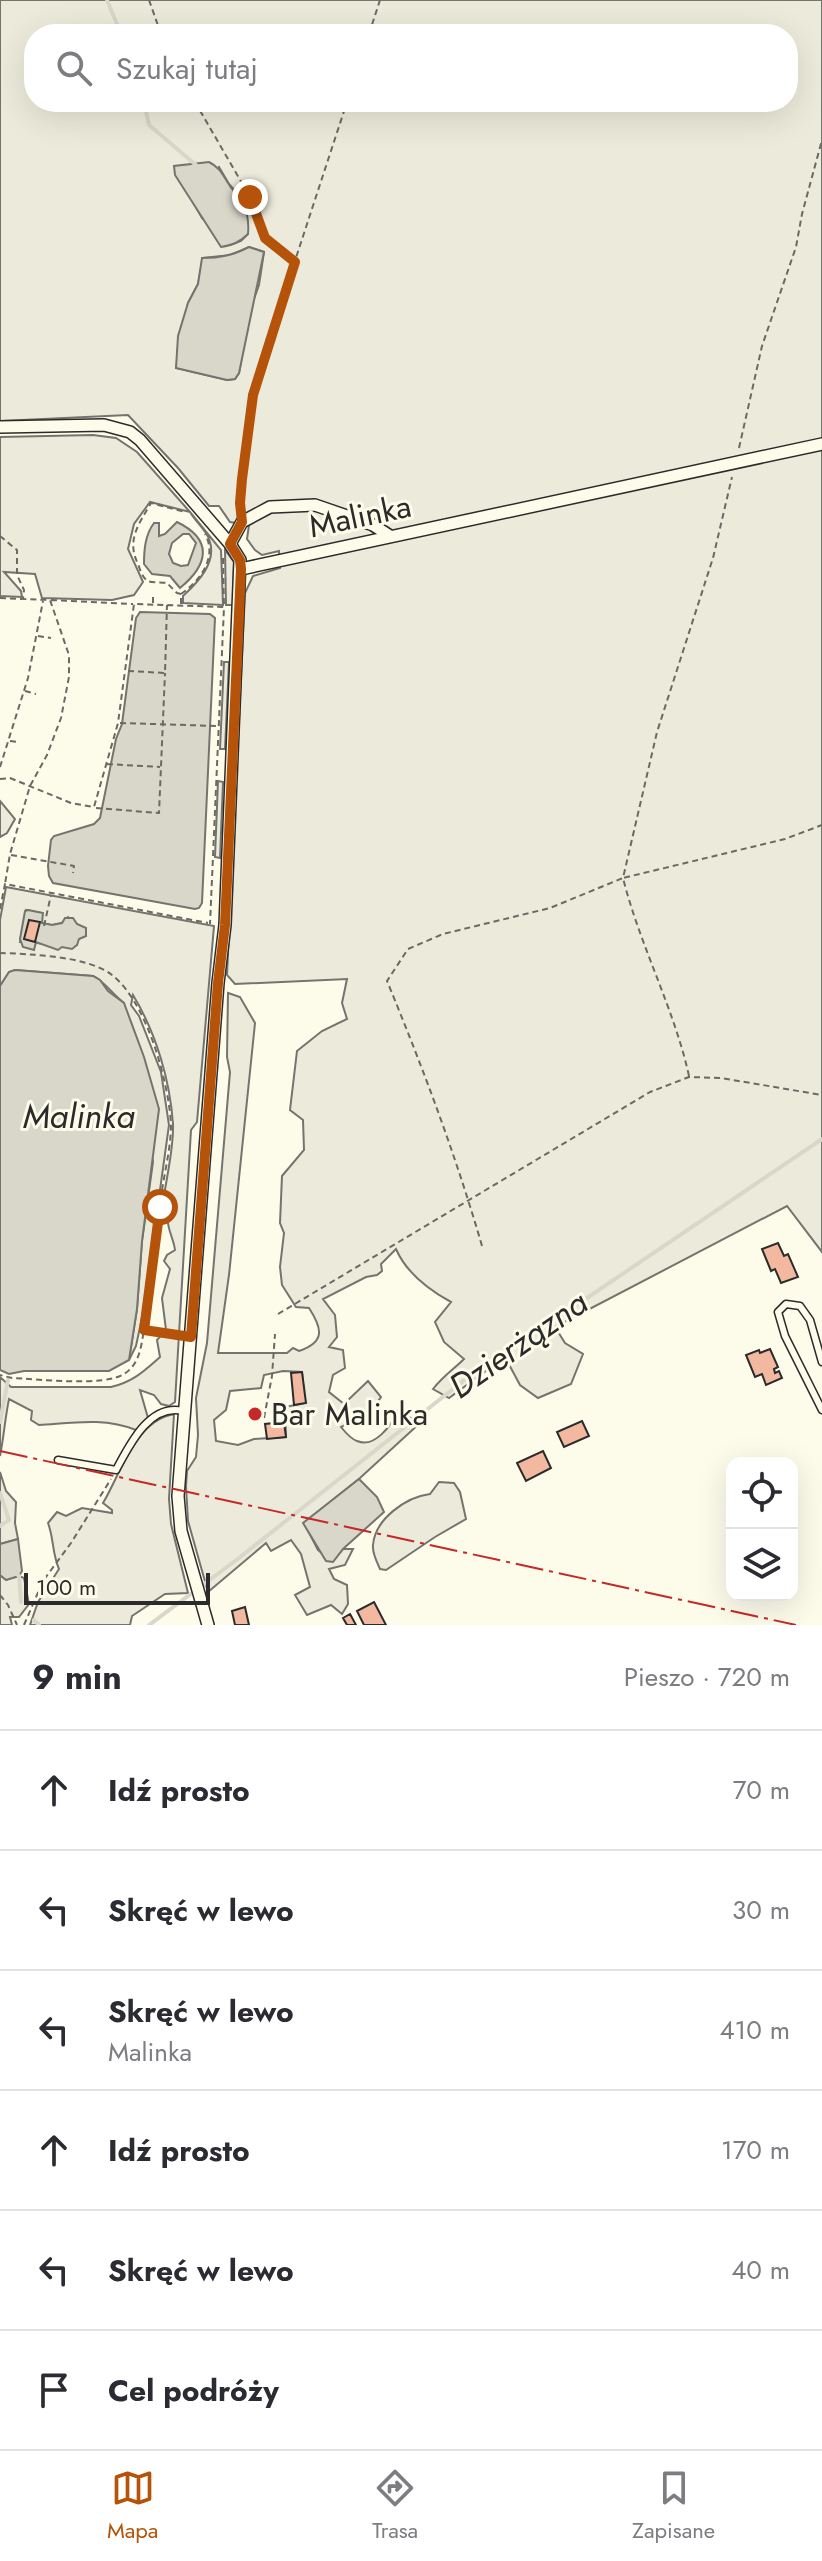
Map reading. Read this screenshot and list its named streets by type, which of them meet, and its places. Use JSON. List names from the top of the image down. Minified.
{"streets":{"street":["Malinka"]},"water":["Malinka","Dzierżązna"],"places":["Bar Malinka"],"scale_bar":"100 m","page":{"search":"Szukaj tutaj","scale":"100 m","heading":["9 min","Pieszo · 720 m"],"list":[["Idź prosto","70 m"],["Skręć w lewo","30 m"],["Skręć w lewo","Malinka","410 m"],["Idź prosto","170 m"],["Skręć w lewo","40 m"],"Cel podróży"],"nav":["Mapa","Trasa","Zapisane"]}}
